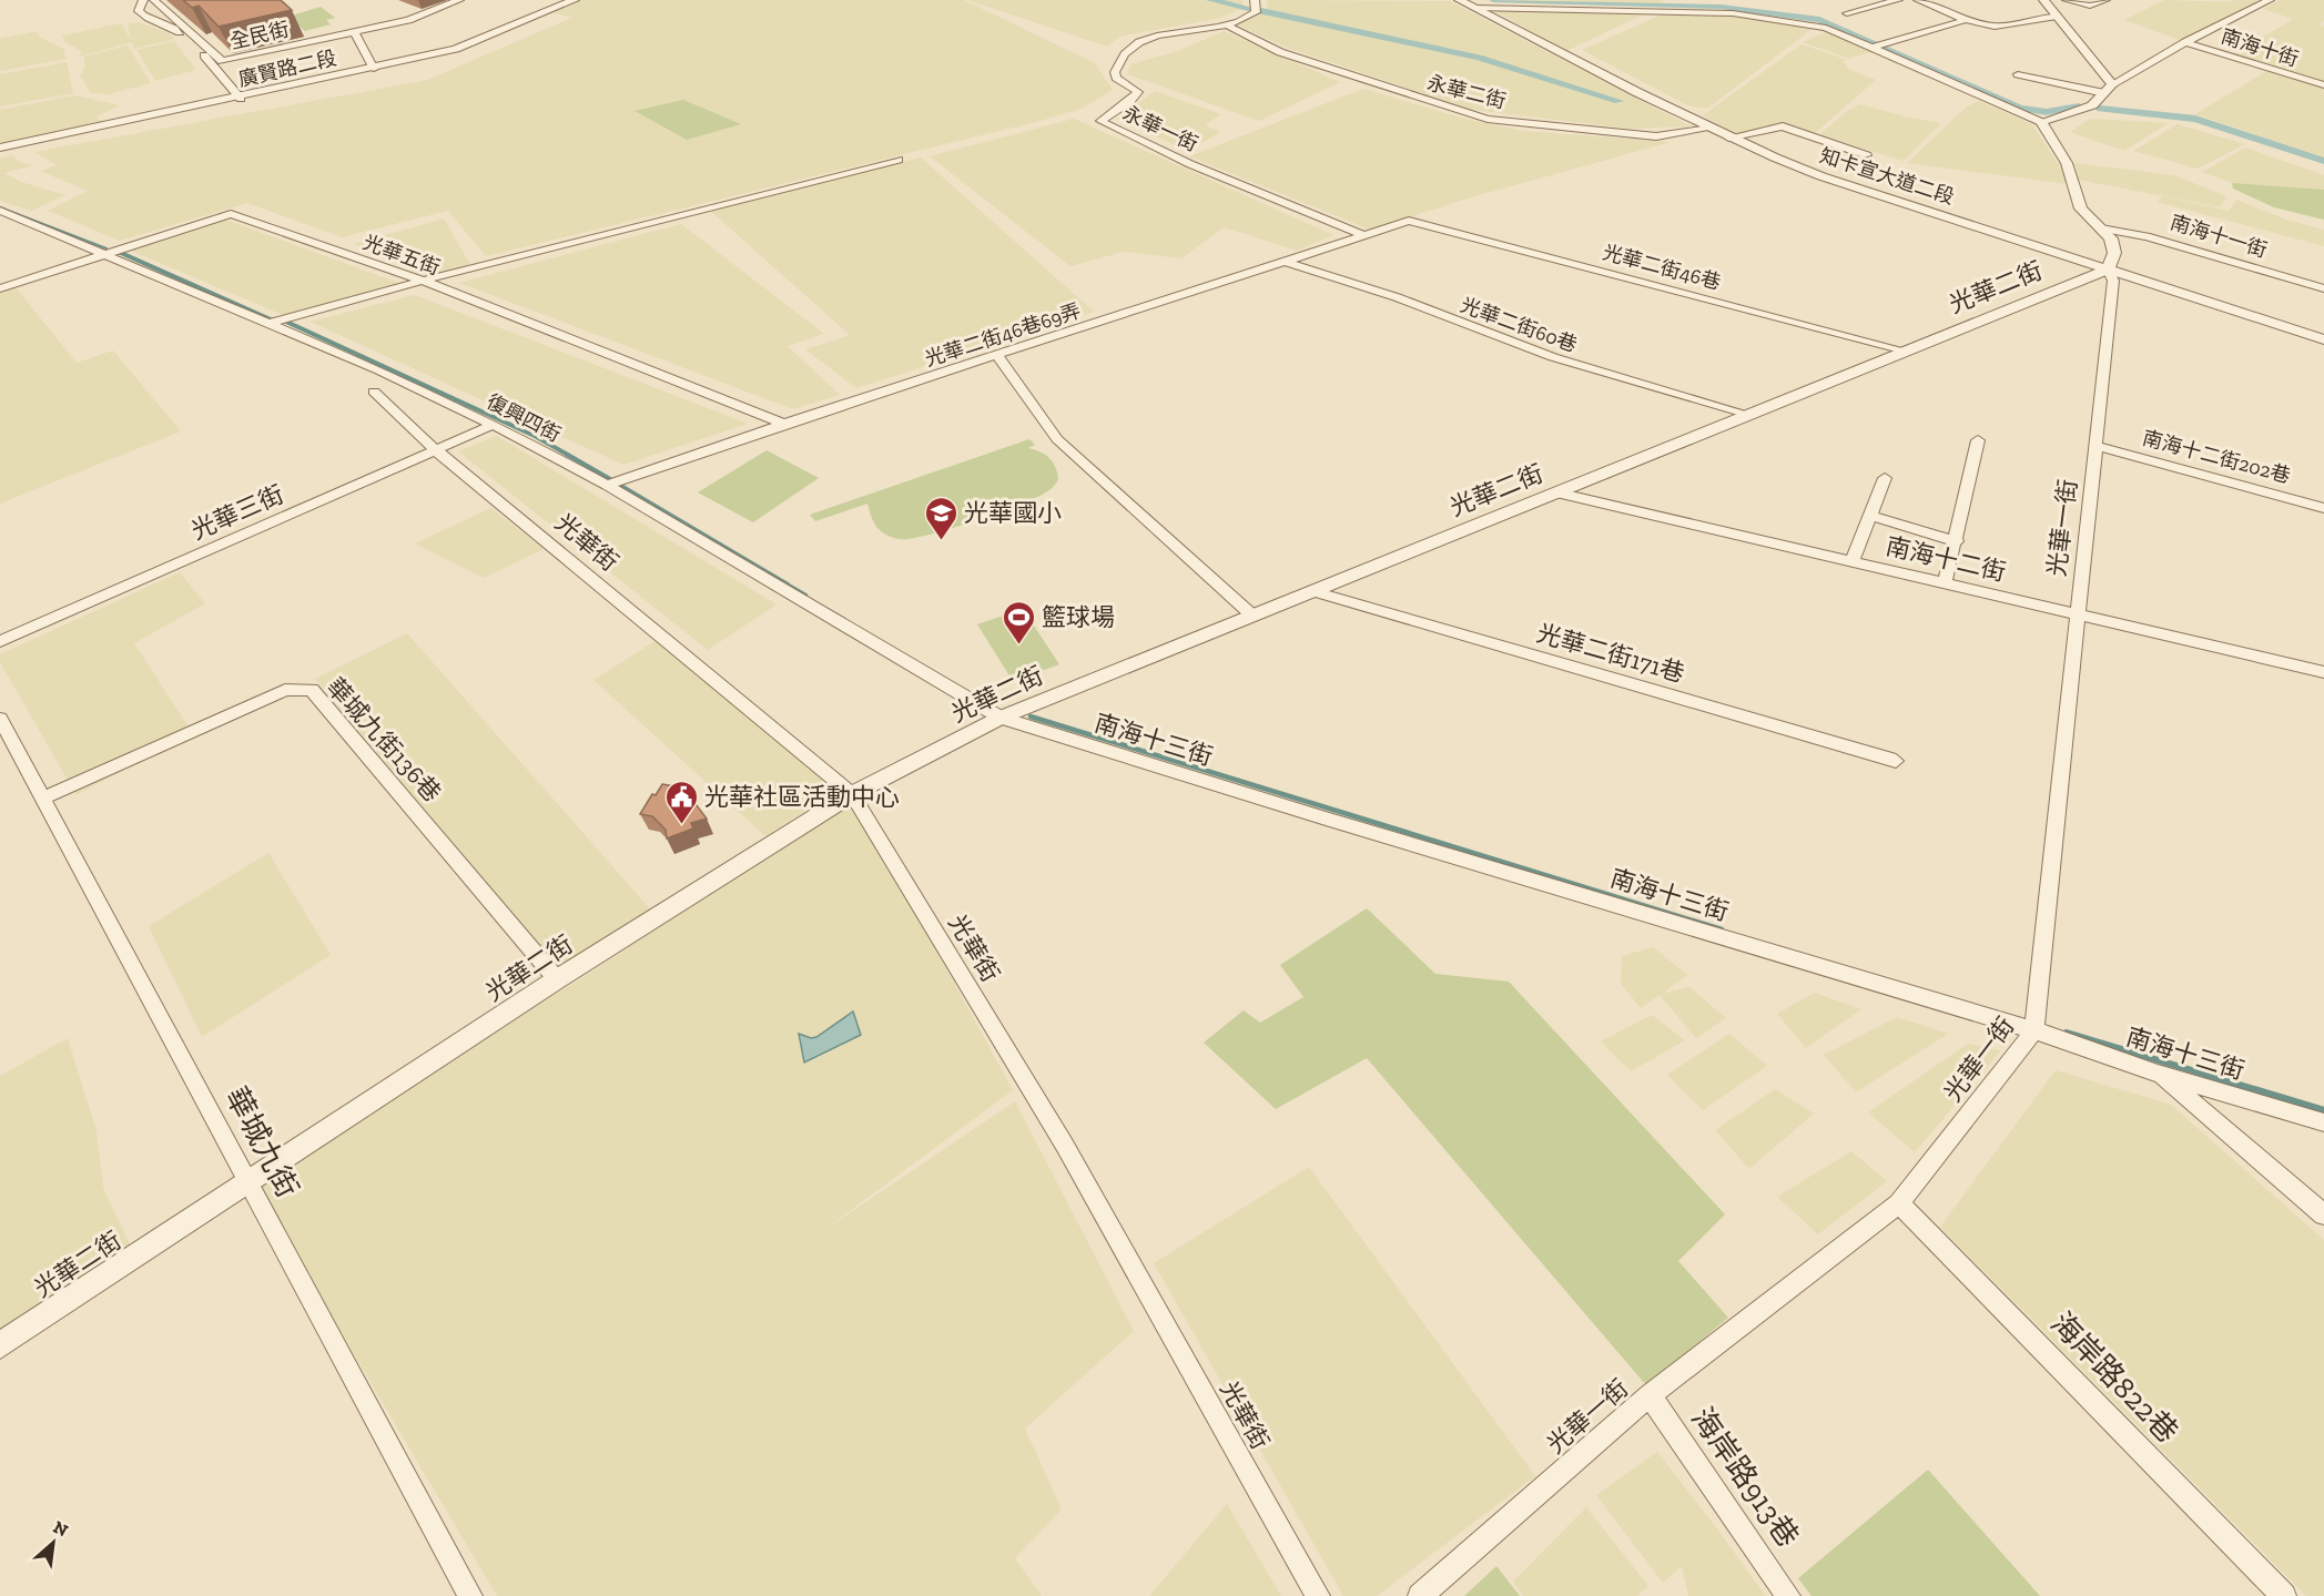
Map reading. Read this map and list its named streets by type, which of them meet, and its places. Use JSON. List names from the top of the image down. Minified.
{"streets":{"street":["全民街","南海十街","廣賢路二段","永華二街","永華一街","知卡宣大道二段","南海十一街","光華五街","光華二街46巷","光華二街","光華二街60巷","光華二街46巷69弄","復興四街","南海十二街202巷","光華三街","光華一街","光華街","南海十二街","光華二街171巷","華城九街136巷","南海十三街","華城九街","海岸路822巷","海岸路913巷"]},"crossings":[["永華二街","永華一街"],["永華二街","知卡宣大道二段"],["永華一街","光華二街46巷69弄"],["知卡宣大道二段","光華二街"],["知卡宣大道二段","光華一街"],["光華五街","光華二街46巷69弄"],["光華五街","復興四街"],["光華二街46巷","光華二街"],["光華二街46巷","光華二街46巷69弄"],["光華二街","光華二街60巷"],["光華二街","復興四街"],["光華二街","光華一街"],["光華二街","光華街"],["光華二街","南海十二街"],["光華二街","光華二街171巷"],["光華二街","華城九街136巷"],["光華二街","南海十三街"],["光華二街","華城九街"],["光華二街60巷","光華二街46巷69弄"],["光華二街46巷69弄","復興四街"],["復興四街","光華三街"],["復興四街","南海十三街"],["南海十二街202巷","光華一街"],["光華三街","光華街"],["光華一街","南海十二街"],["光華一街","南海十三街"],["光華一街","海岸路822巷"],["光華一街","海岸路913巷"],["華城九街136巷","華城九街"]],"places":{"school or university":["光華國小"],"sports":["籃球場"],"public building":["光華社區活動中心"]},"north":"top right"}
